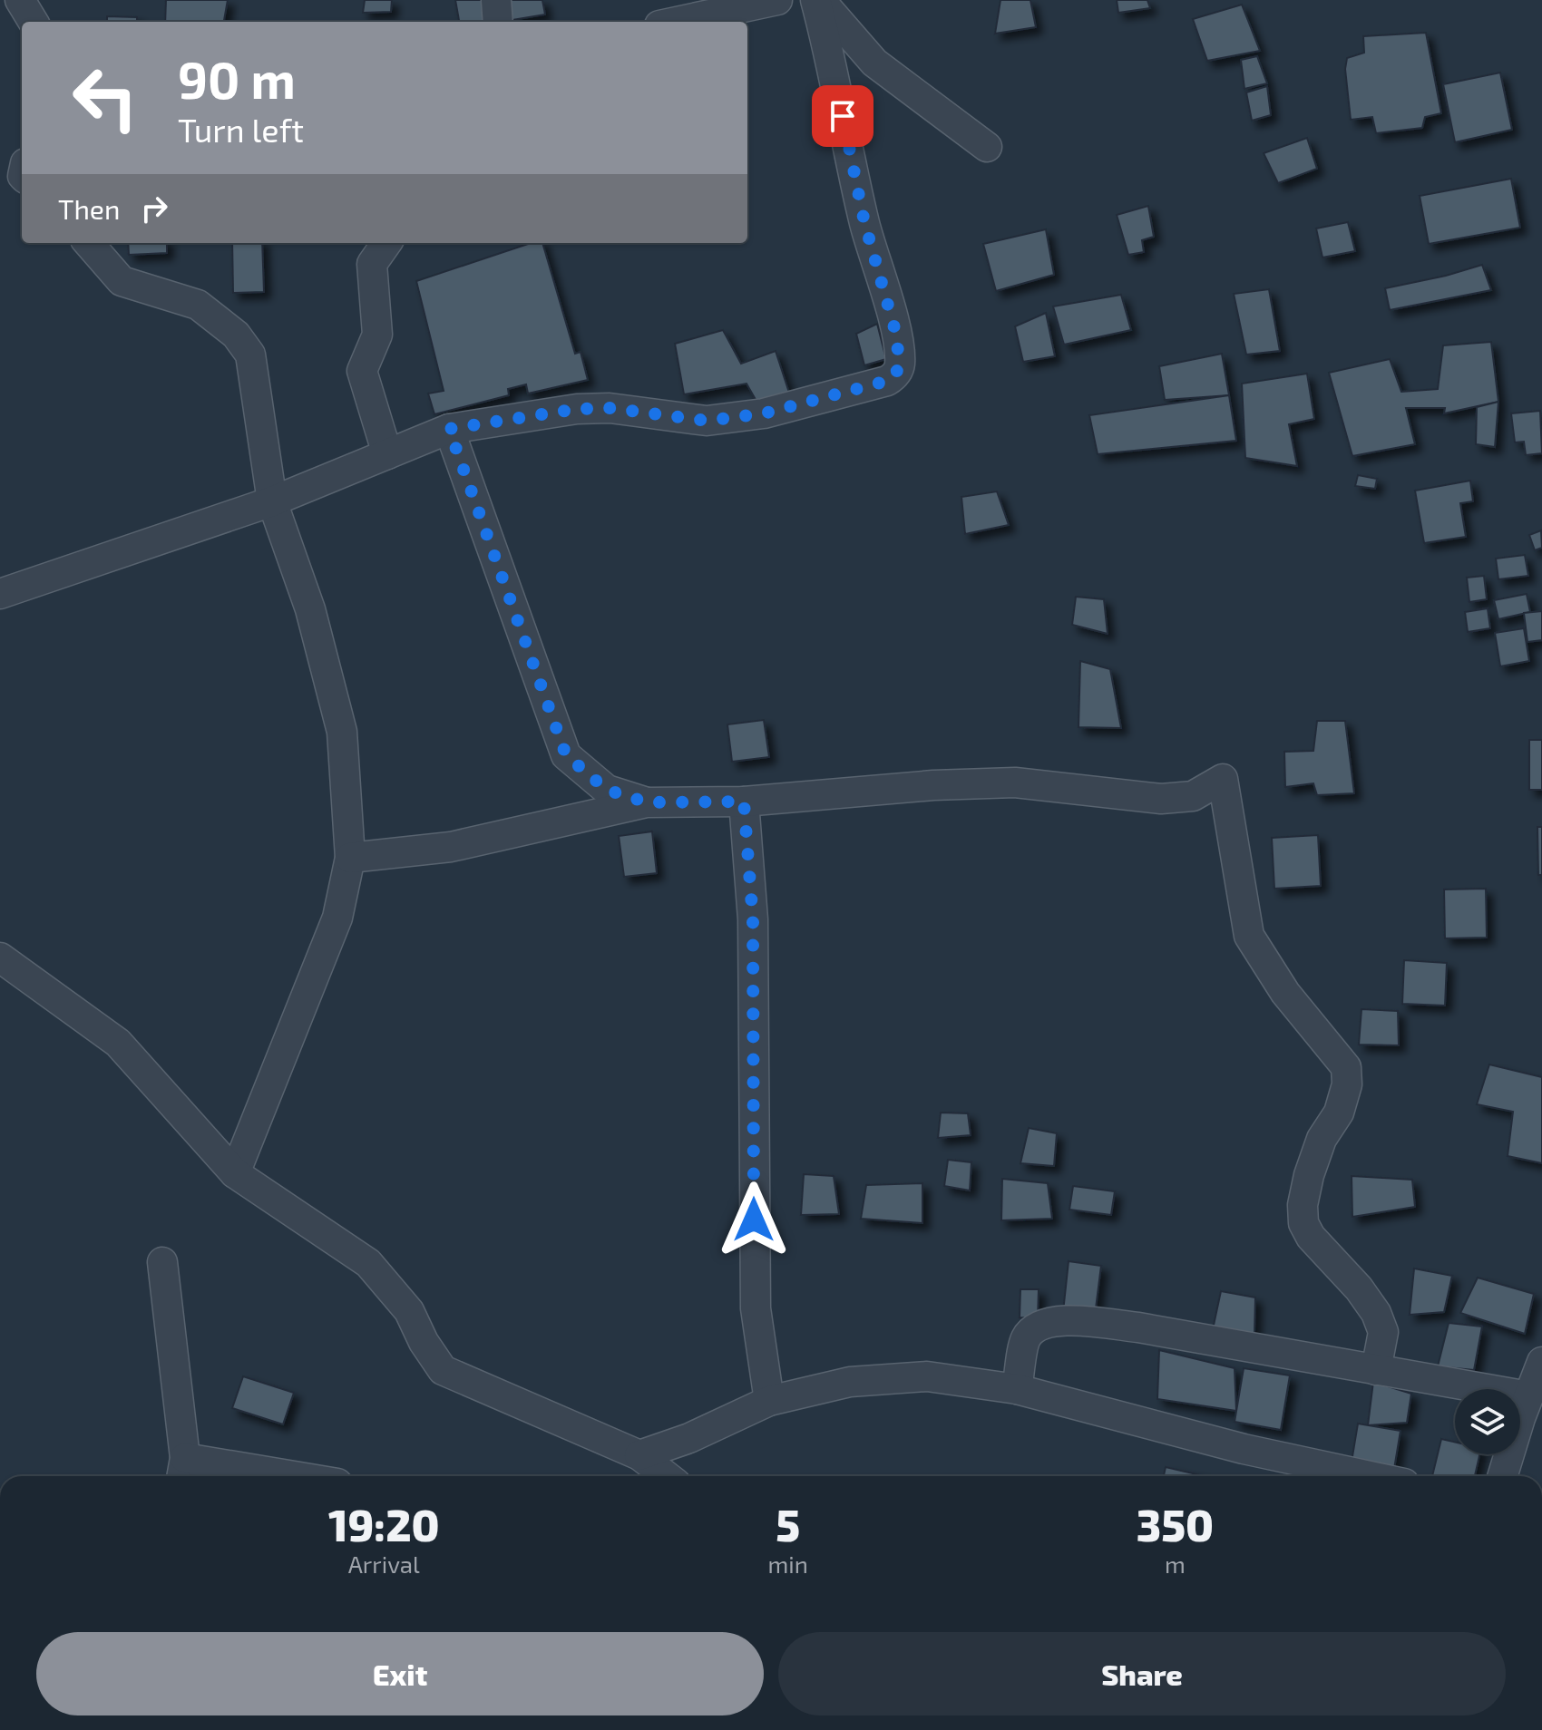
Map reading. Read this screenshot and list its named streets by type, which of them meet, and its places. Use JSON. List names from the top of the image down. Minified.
{"page":{"turn":["90 m","Turn left"],"then":"Then","eta":["19:20","Arrival","5","min","350","m"],"buttons":["Exit","Share"]}}
